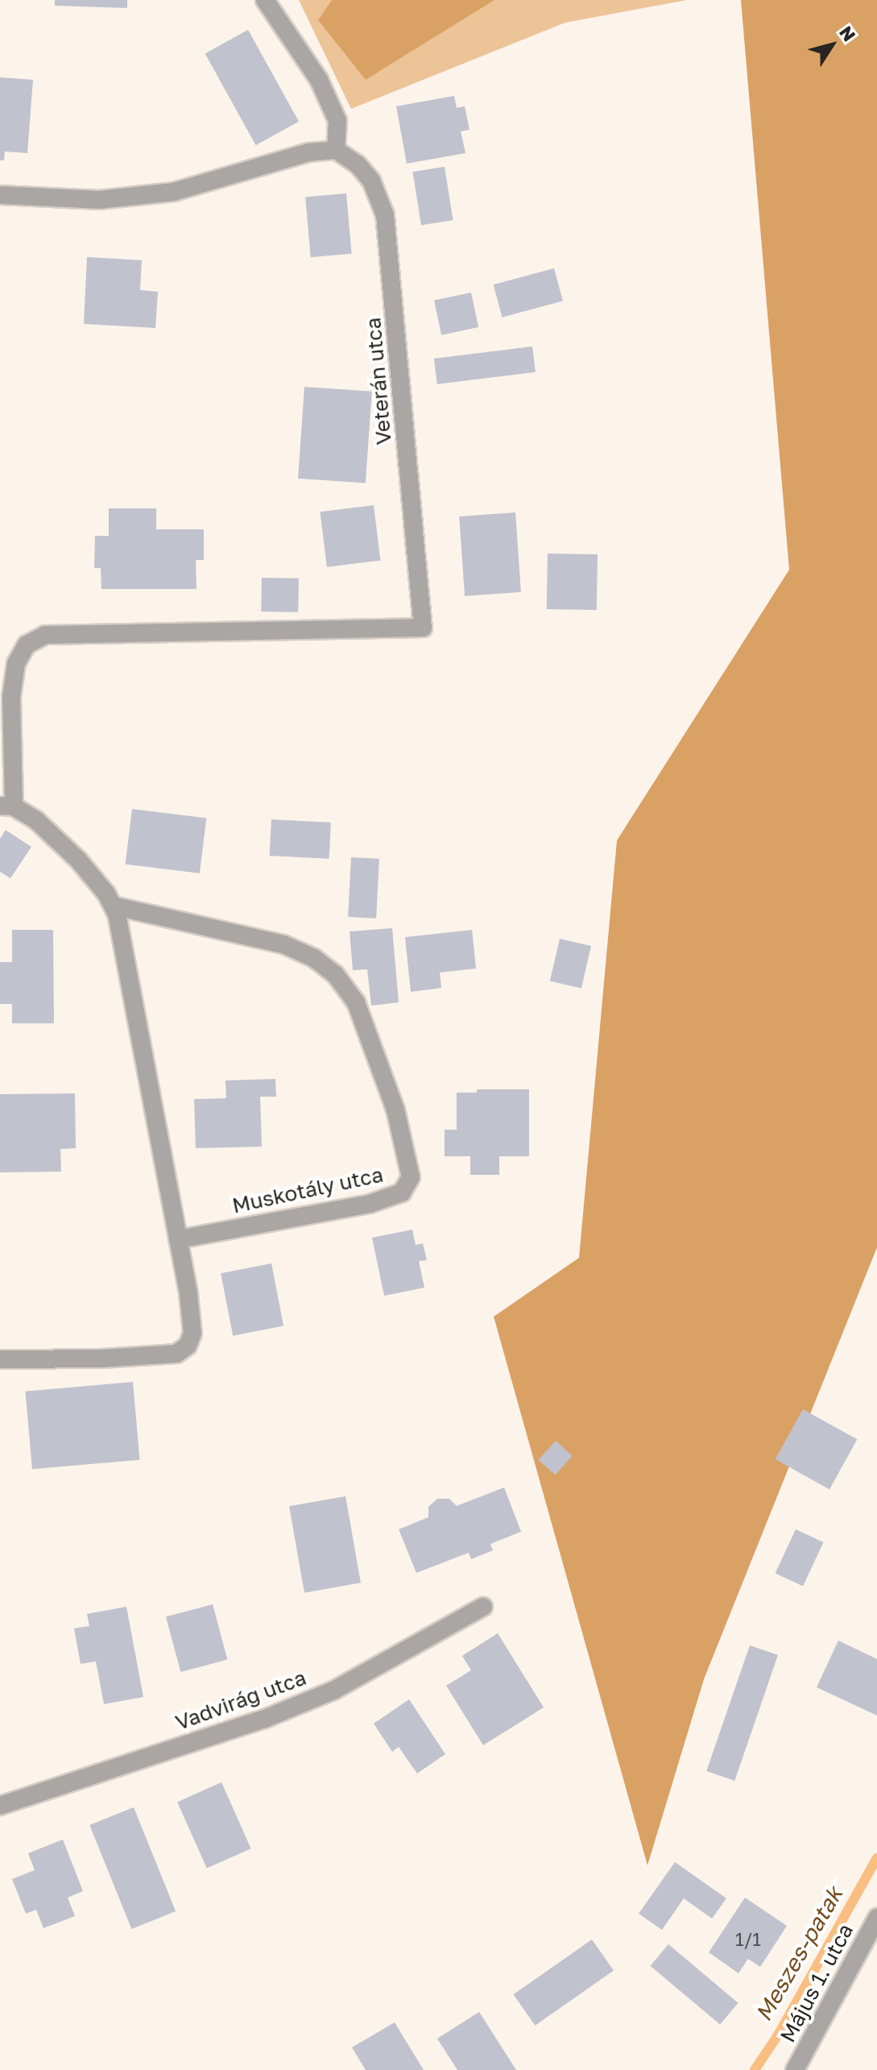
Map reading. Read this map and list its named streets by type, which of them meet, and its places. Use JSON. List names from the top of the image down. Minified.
{"streets":{"street":["Veterán utca","Muskotály utca","Vadvirág utca","Május 1. utca"]},"water":["Meszes-patak"],"house_numbers":["1/1"],"north":"top right"}
